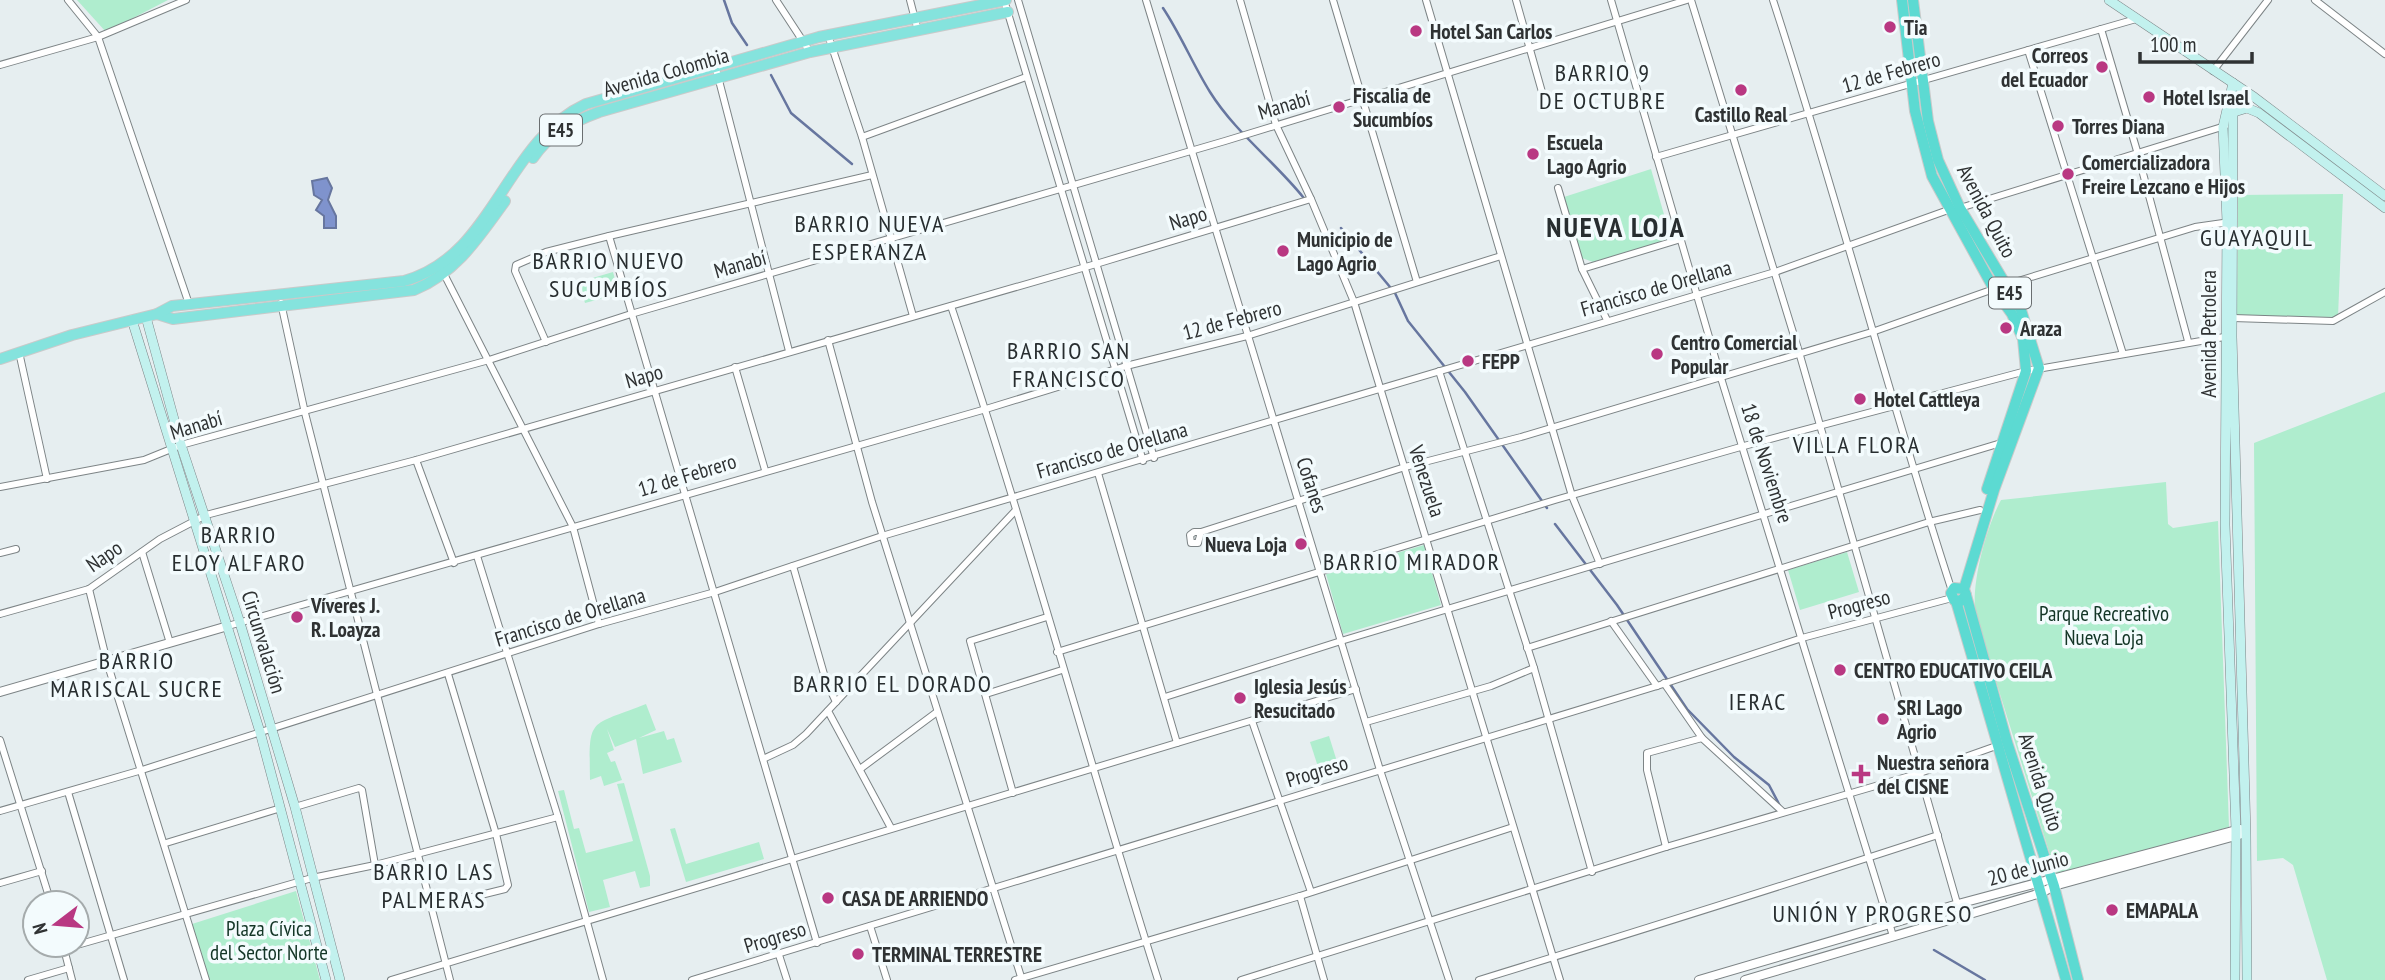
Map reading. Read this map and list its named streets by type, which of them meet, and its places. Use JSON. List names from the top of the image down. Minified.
{"streets":{"highway":["E45","Avenida Quito"],"main road":["Avenida Colombia","Avenida Petrolera","Circunvalación"],"street":["12 de Febrero","Manabí","Napo","Francisco de Orellana","18 de Noviembre","Venezuela","Cofanes","Progreso","20 de Junio"]},"crossings":[["Avenida Colombia","Circunvalación"],["12 de Febrero","Avenida Quito"],["12 de Febrero","18 de Noviembre"],["12 de Febrero","Venezuela"],["12 de Febrero","Cofanes"],["12 de Febrero","Circunvalación"],["Manabí","18 de Noviembre"],["Manabí","Venezuela"],["Manabí","Cofanes"],["Manabí","Circunvalación"],["Avenida Quito","Francisco de Orellana"],["Avenida Quito","Progreso"],["Avenida Quito","20 de Junio"],["Napo","Venezuela"],["Napo","Cofanes"],["Napo","Circunvalación"],["Francisco de Orellana","Avenida Petrolera"],["Francisco de Orellana","18 de Noviembre"],["Francisco de Orellana","Venezuela"],["Francisco de Orellana","Cofanes"],["Francisco de Orellana","Circunvalación"],["Avenida Petrolera","20 de Junio"],["18 de Noviembre","Progreso"],["18 de Noviembre","20 de Junio"],["Venezuela","Progreso"],["Cofanes","Progreso"]],"districts":["BARRIO 9 DE OCTUBRE","BARRIO NUEVA ESPERANZA","NUEVA LOJA","GUAYAQUIL","BARRIO NUEVO SUCUMBÍOS","BARRIO SAN FRANCISCO","VILLA FLORA","BARRIO ELOY ALFARO","BARRIO MIRADOR","BARRIO MARISCAL SUCRE","BARRIO EL DORADO","IERAC","BARRIO LAS PALMERAS","UNIÓN Y PROGRESO"],"parks":["Parque Recreativo Nueva Loja","Plaza Cívica del Sector Norte"],"places":{"other":["Tia","Hotel San Carlos","Correos del Ecuador","Castillo Real","Hotel Israel","Fiscalia de Sucumbíos","Torres Diana","Escuela Lago Agrio","Comercializadora Freire Lezcano e Hijos","Municipio de Lago Agrio","Araza","Centro Comercial Popular","FEPP","Hotel Cattleya","Nueva Loja","Víveres J. R. Loayza","CENTRO EDUCATIVO CEILA","Iglesia Jesús Resucitado","SRI Lago Agrio","CASA DE ARRIENDO","EMAPALA","TERMINAL TERRESTRE"],"health":["Nuestra señora del CISNE"]},"scale_bar":"100 m","north":"left"}
